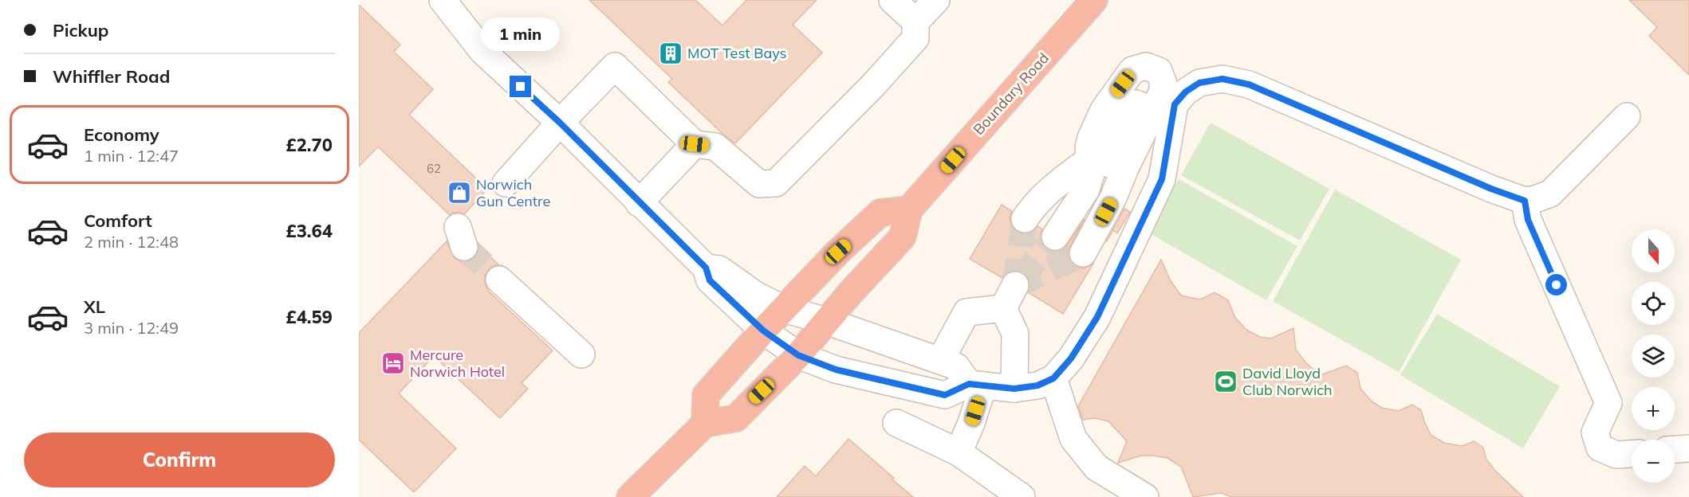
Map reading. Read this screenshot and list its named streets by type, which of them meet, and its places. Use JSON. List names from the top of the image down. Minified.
{"streets":{"highway":["Boundary Road"]},"places":{"building":["MOT Test Bays"],"shop":["Norwich Gun Centre"],"hotel":["Mercure Norwich Hotel"],"sports":["David Lloyd Club Norwich"]},"house_numbers":["62"],"north":"bottom","page":{"banner":["Pickup","Whiffler Road"],"bubble":"1 min","list":[{"name":"Economy","note":"1 min · 12:47","value":"£2.70"},{"name":"Comfort","note":"2 min · 12:48","value":"£3.64"},{"name":"XL","note":"3 min · 12:49","value":"£4.59"}],"map_buttons":["+","−"],"buttons":"Confirm"}}
